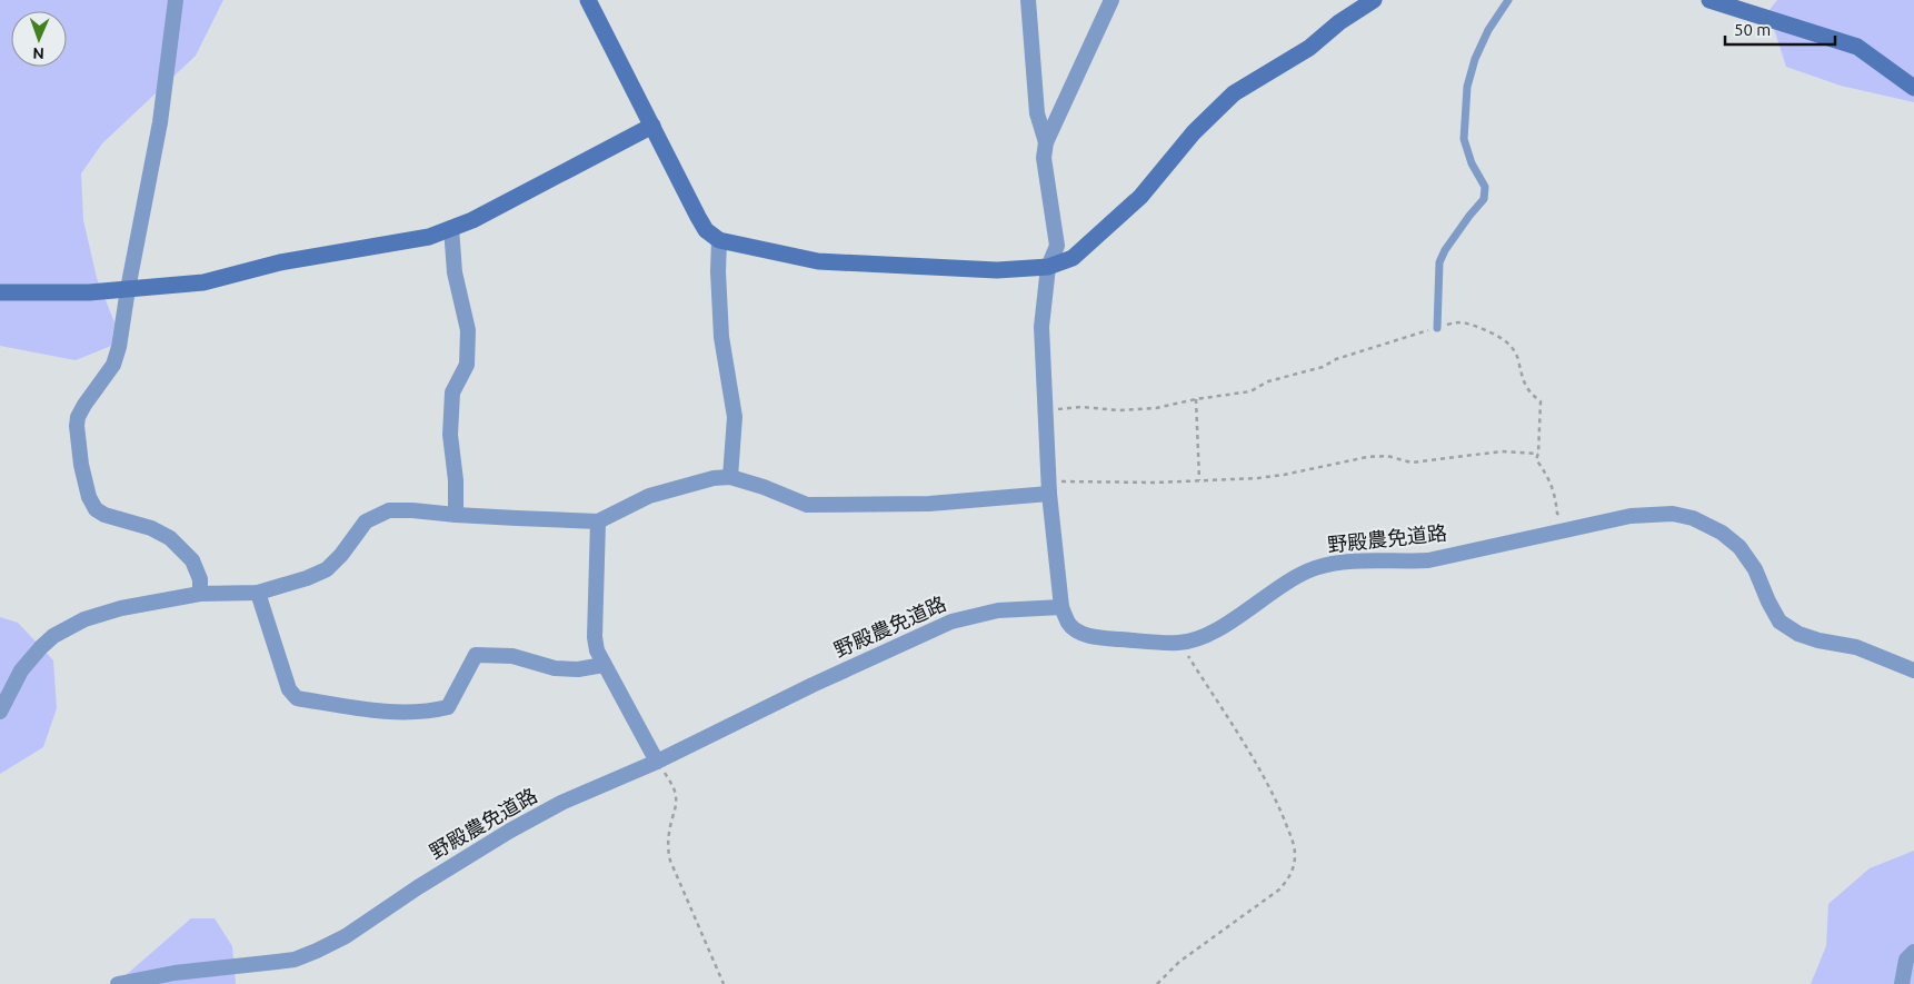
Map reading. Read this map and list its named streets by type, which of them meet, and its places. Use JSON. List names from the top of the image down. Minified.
{"streets":{"street":["野殿農免道路"]},"scale_bar":"50 m","north":"bottom"}
